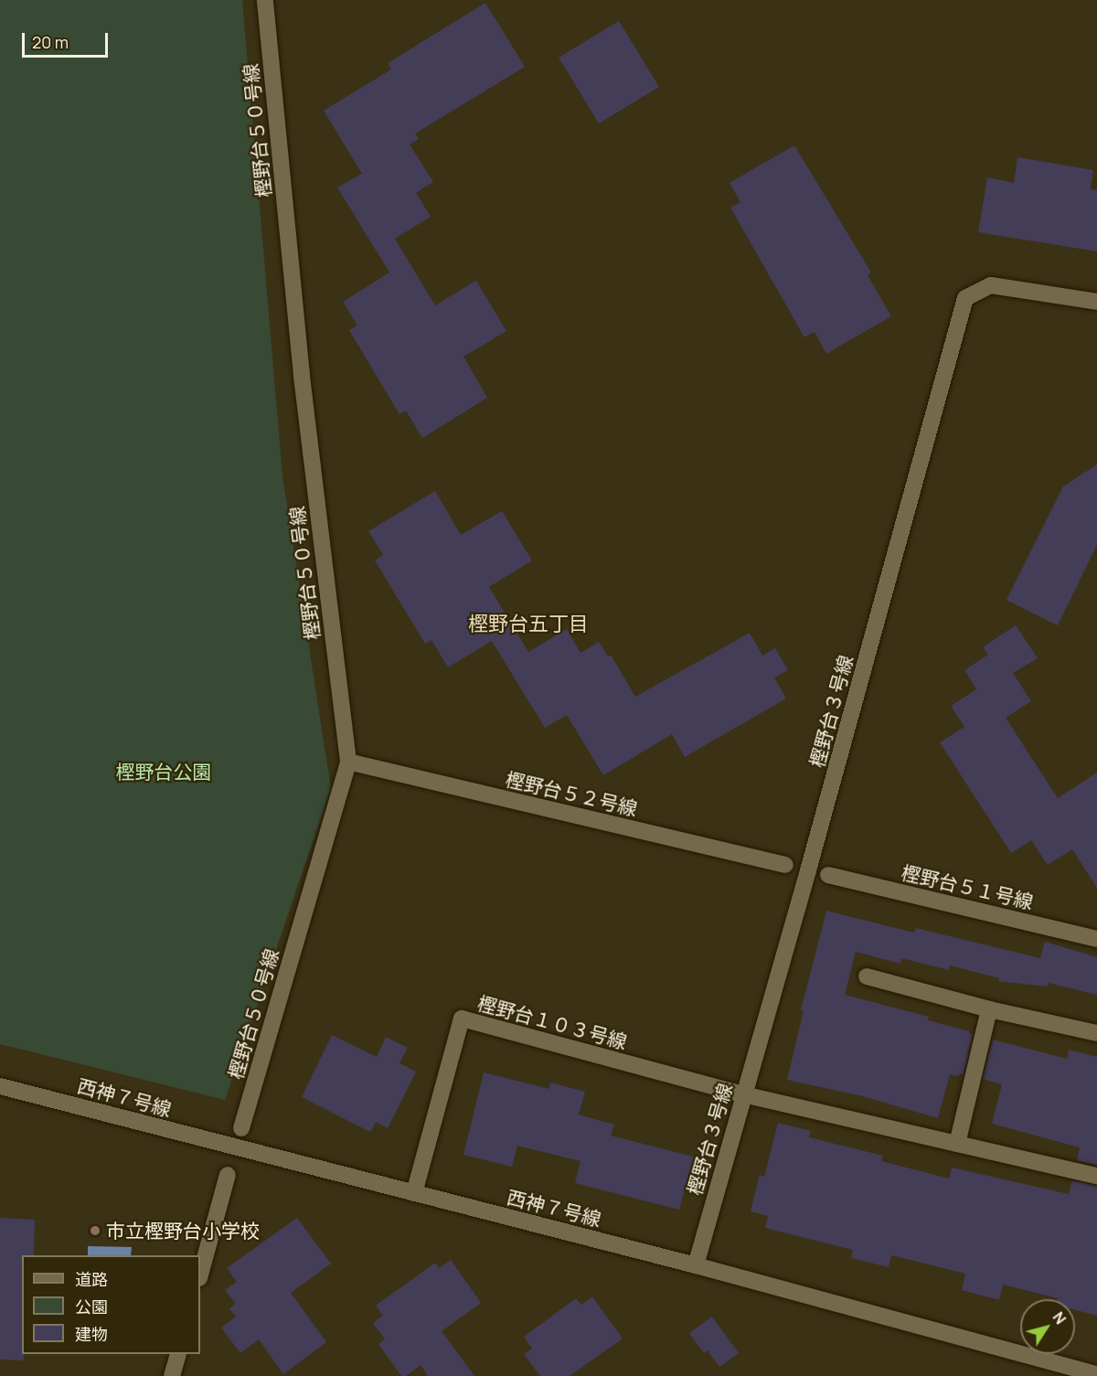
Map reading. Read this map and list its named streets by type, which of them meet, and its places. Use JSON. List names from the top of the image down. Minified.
{"streets":{"street":["樫野台５０号線","樫野台３号線","樫野台５２号線","樫野台５１号線","樫野台１０３号線","西神７号線"]},"crossings":[["樫野台５０号線","樫野台５２号線"],["樫野台３号線","樫野台１０３号線"],["樫野台３号線","西神７号線"],["樫野台１０３号線","西神７号線"]],"districts":["樫野台五丁目"],"parks":["樫野台公園"],"places":["市立樫野台小学校"],"legend":["道路","公園","建物"],"scale_bar":"20 m","north":"top right"}
